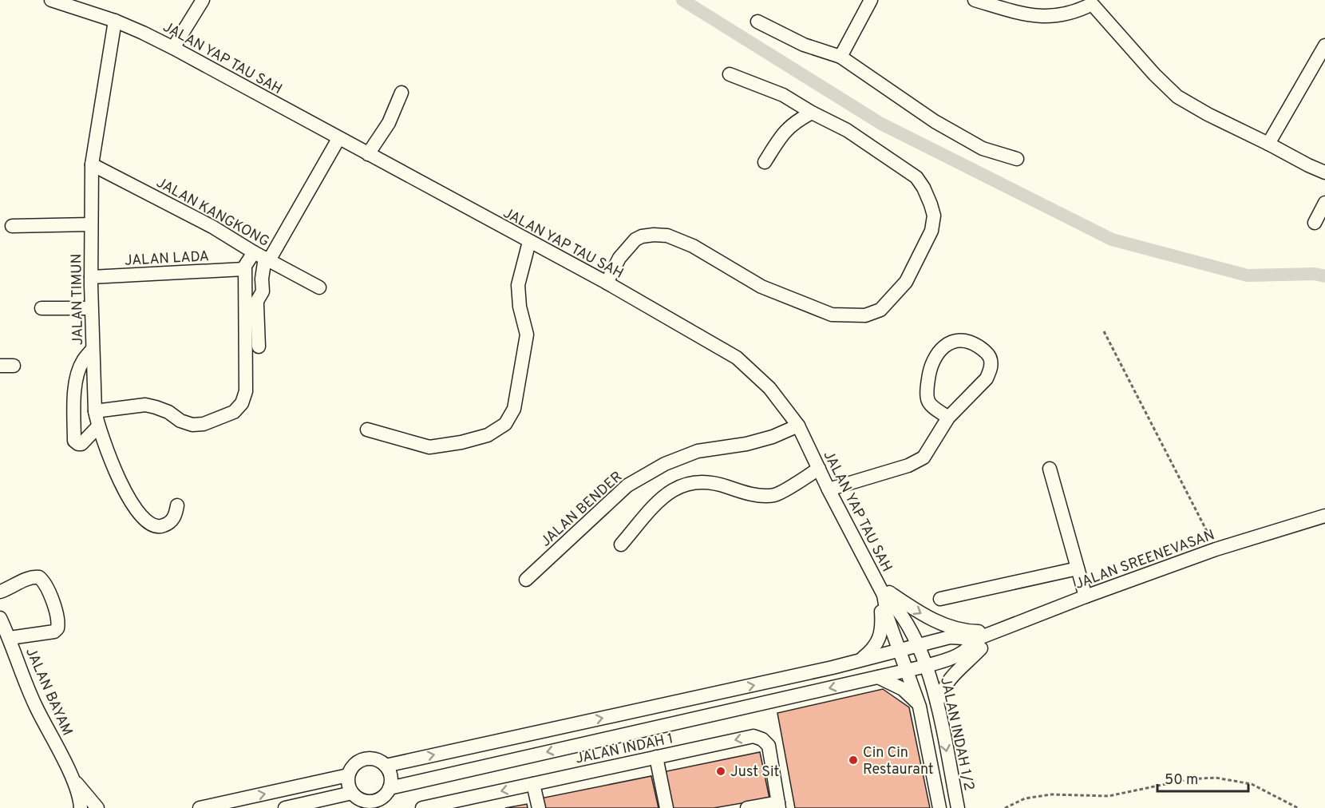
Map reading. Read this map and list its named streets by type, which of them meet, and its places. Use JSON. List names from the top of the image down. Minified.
{"streets":{"street":["JALAN YAP TAU SAH","JALAN KANGKONG","JALAN LADA","JALAN TIMUN","JALAN BENDER","JALAN SREENEVASAN","JALAN BAYAM","JALAN INDAH 1/2","JALAN INDAH 1"]},"crossings":[["JALAN YAP TAU SAH","JALAN TIMUN"],["JALAN YAP TAU SAH","JALAN BENDER"],["JALAN YAP TAU SAH","JALAN INDAH 1/2"],["JALAN KANGKONG","JALAN TIMUN"],["JALAN LADA","JALAN TIMUN"]],"places":["Cin Cin Restaurant","Just Sit"],"scale_bar":"50 m"}
